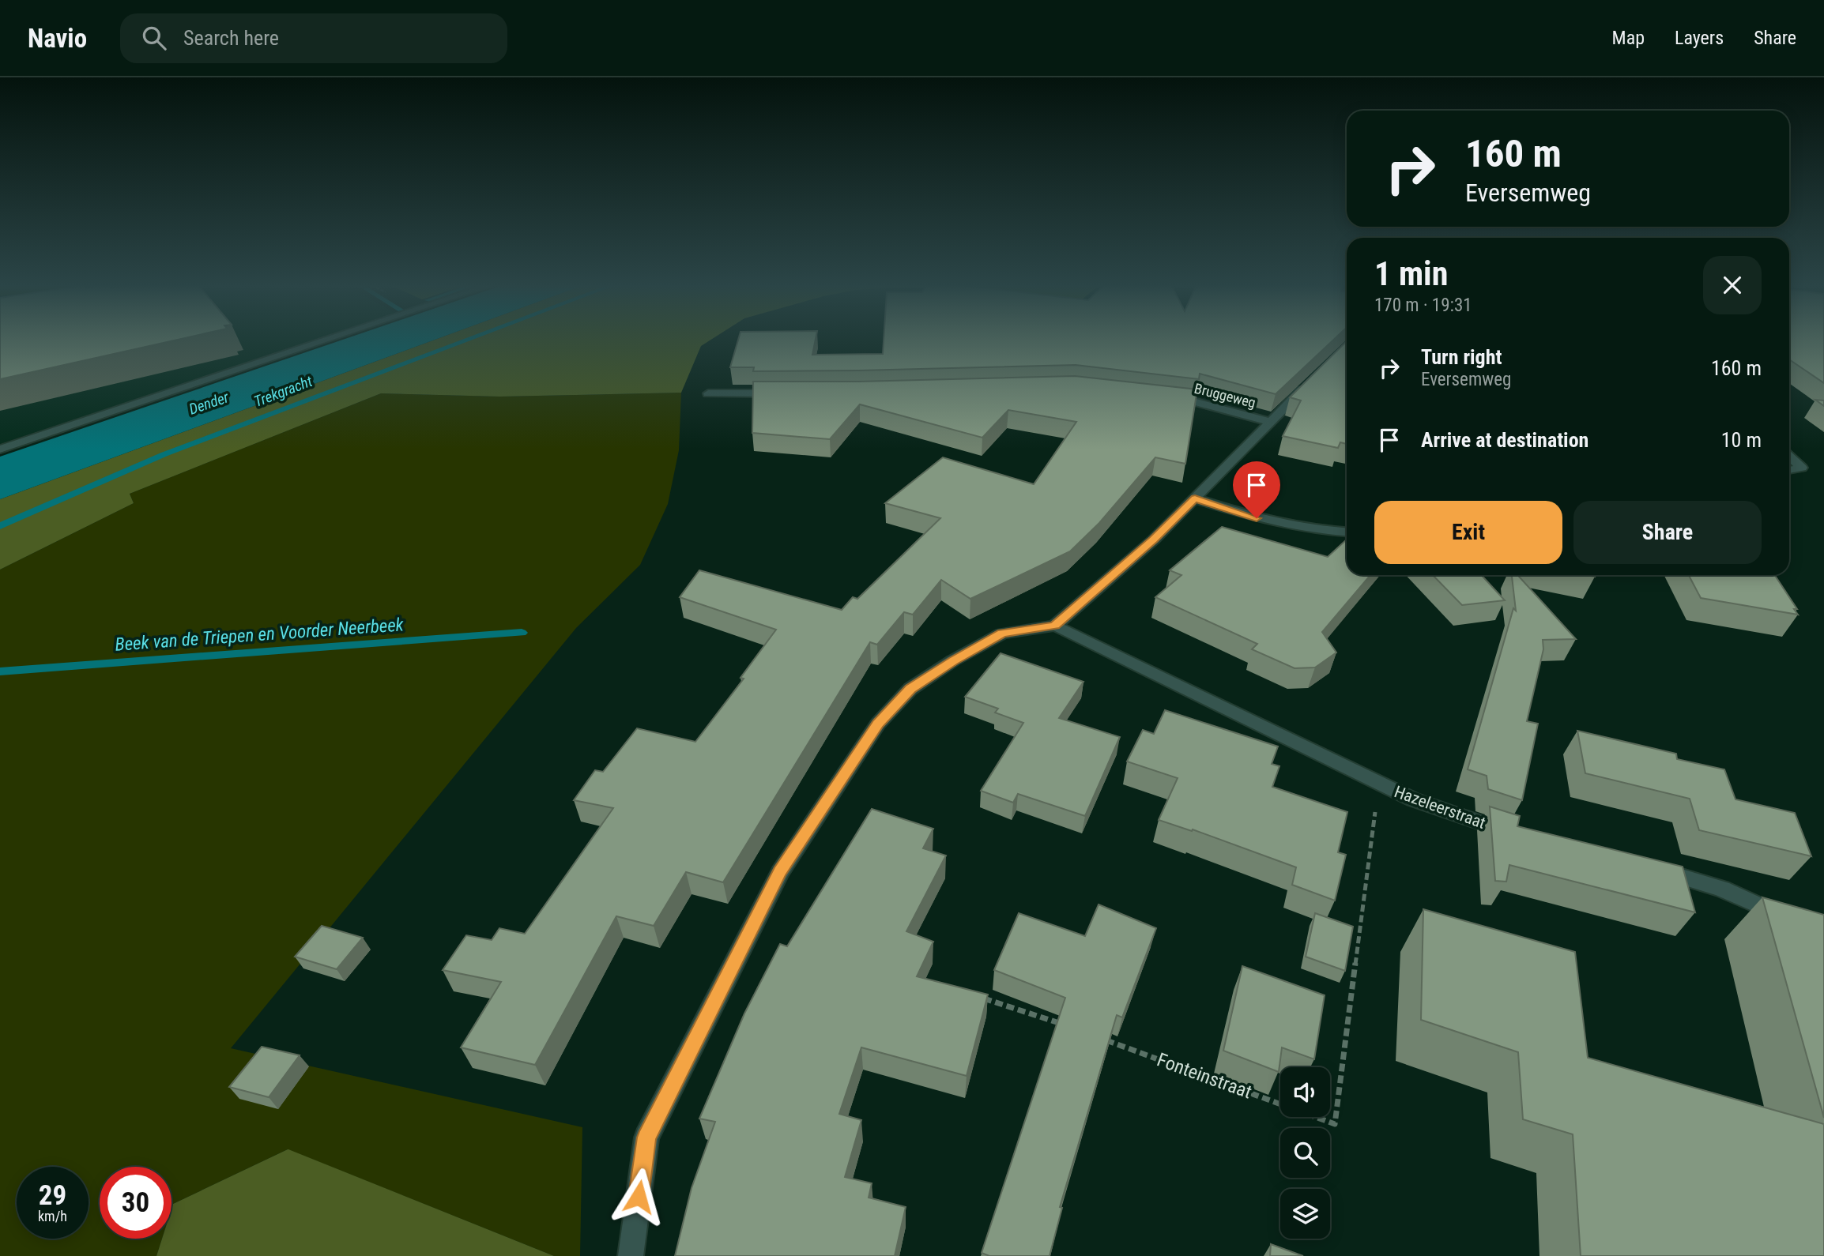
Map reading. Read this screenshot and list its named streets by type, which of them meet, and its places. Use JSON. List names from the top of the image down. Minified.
{"streets":{"street":["Bruggeweg","Hazeleerstraat"],"path":["Fonteinstraat"]},"crossings":[["Hazeleerstraat","Fonteinstraat"]],"water":["Trekgracht","Dender","Beek van de Triepen en Voorder Neerbeek"],"page":{"header":"Navio","search":"Search here","nav":["Map","Layers","Share"],"turn":["160 m","Eversemweg"],"heading":["1 min","170 m · 19:31"],"list":[{"name":"Turn right","note":"Eversemweg","value":"160 m"},{"name":"Arrive at destination","value":"10 m"}],"buttons":["Exit","Share"],"speed":"29 km/h","limit":"30"}}
